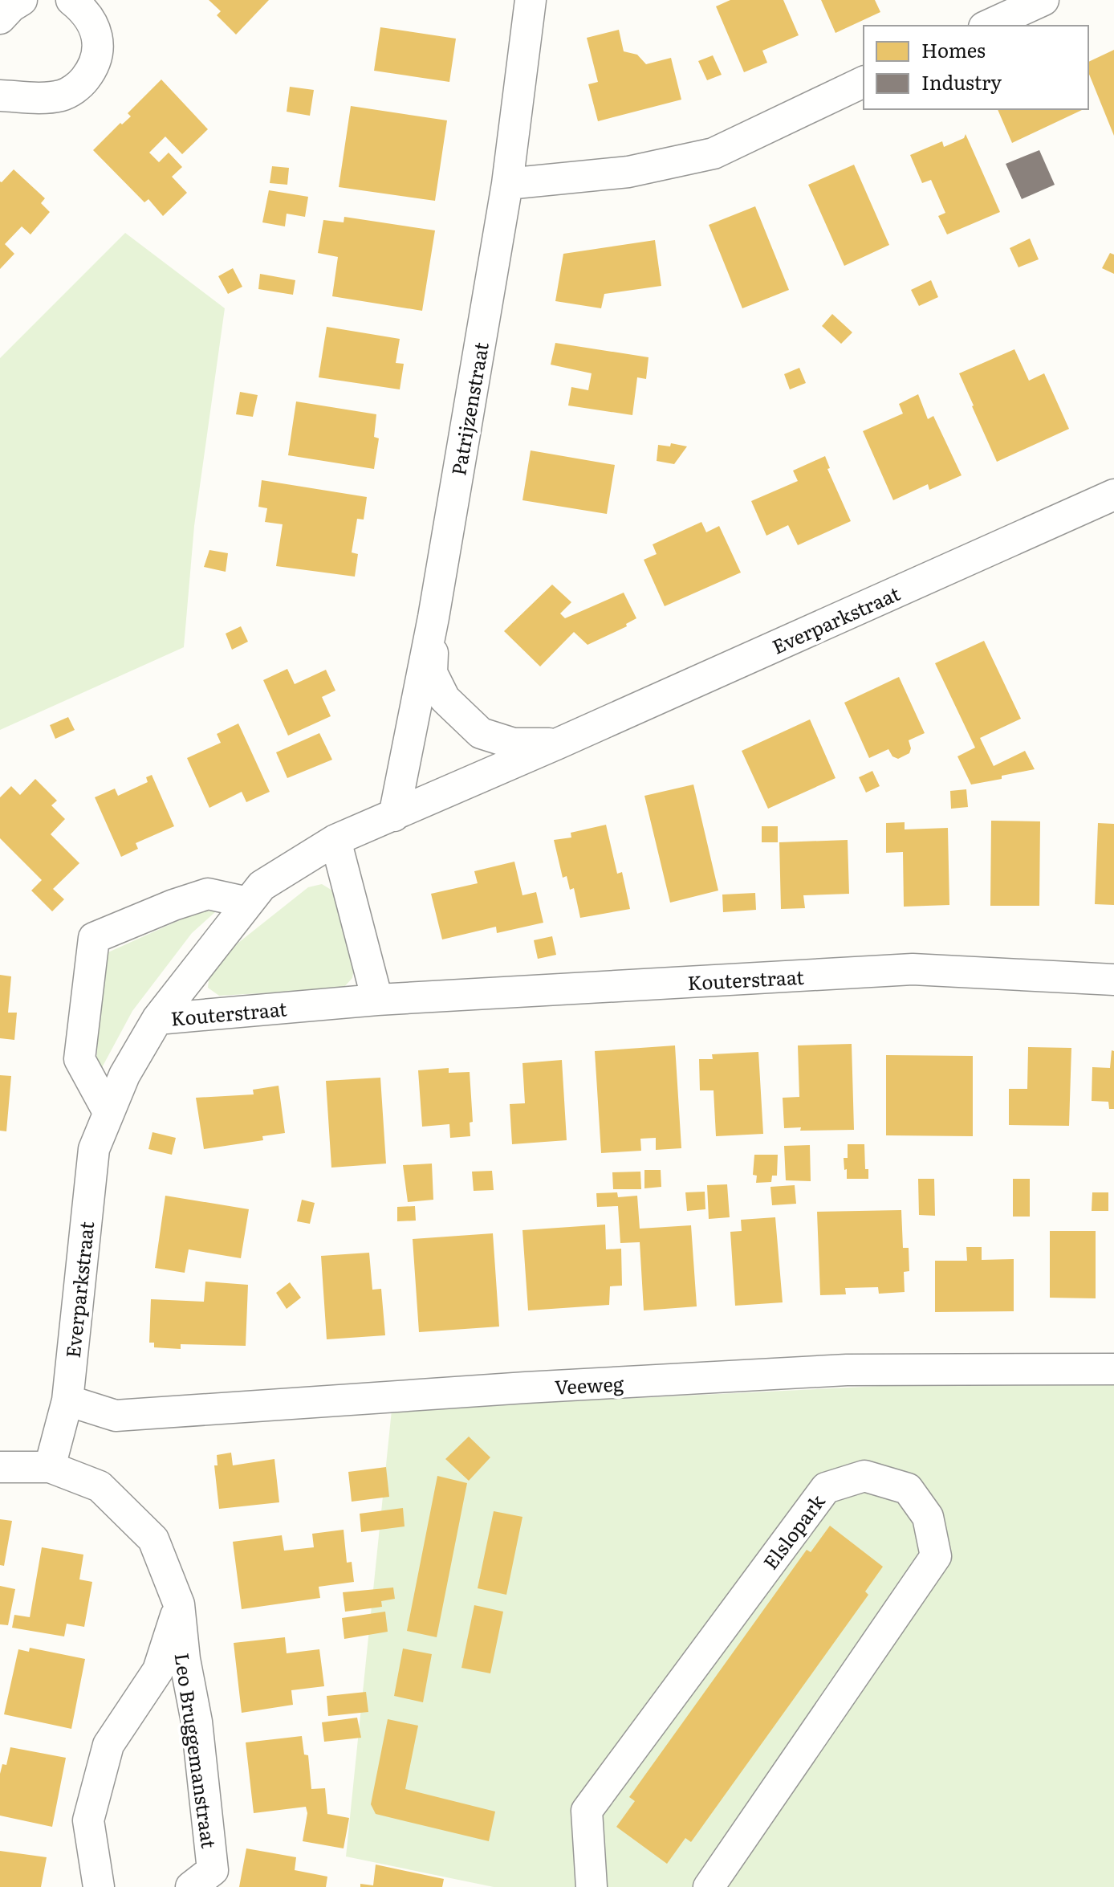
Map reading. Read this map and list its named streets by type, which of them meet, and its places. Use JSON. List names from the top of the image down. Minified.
{"streets":{"street":["Patrijzenstraat","Everparkstraat","Kouterstraat","Veeweg","Elslopark","Leo Bruggemanstraat"]},"crossings":[["Patrijzenstraat","Everparkstraat"],["Everparkstraat","Kouterstraat"],["Everparkstraat","Veeweg"],["Everparkstraat","Leo Bruggemanstraat"]],"legend":["Homes","Industry"]}
